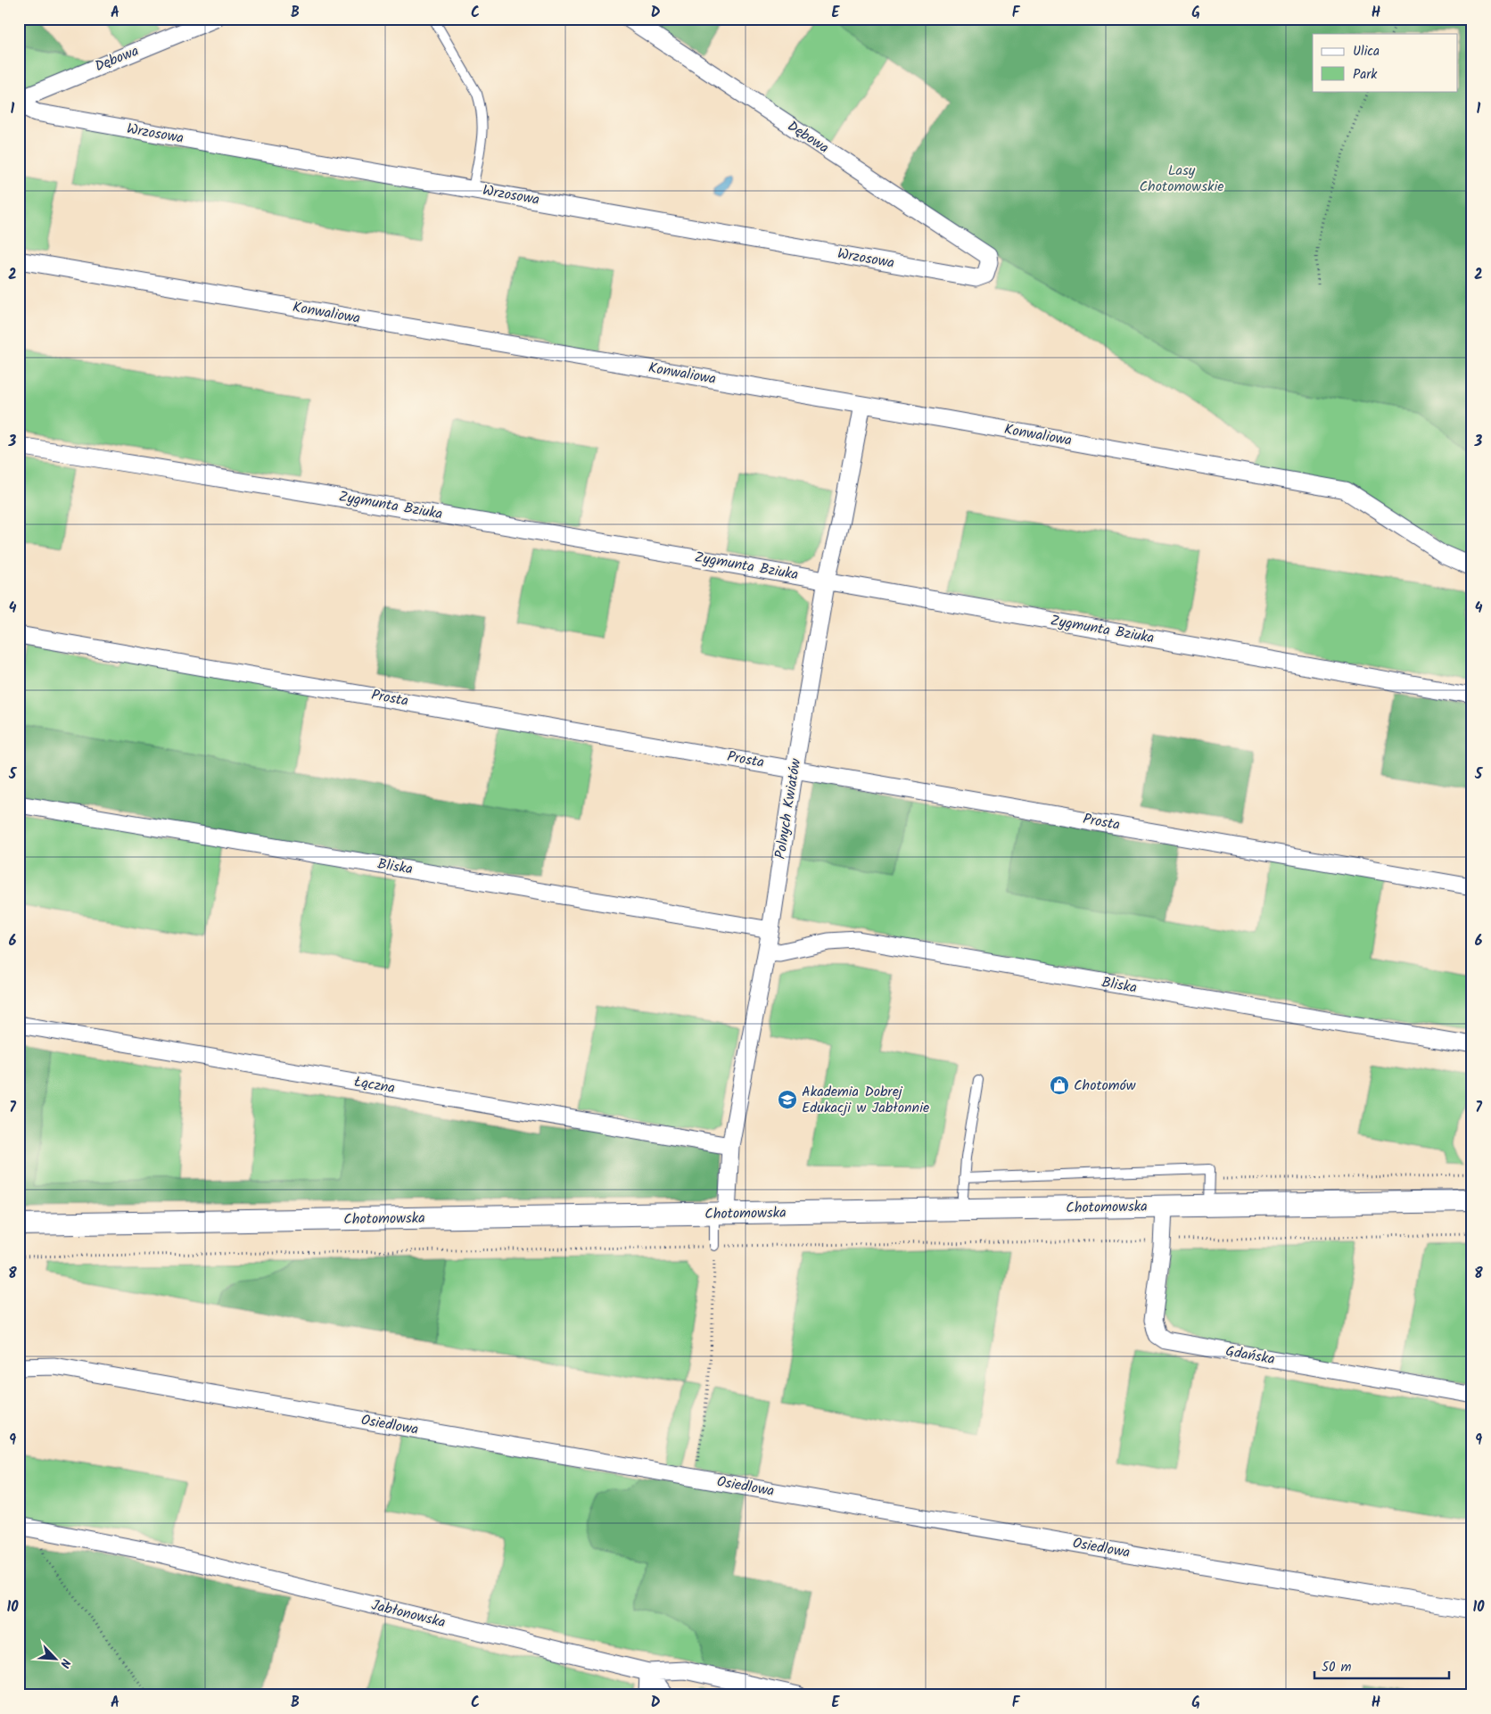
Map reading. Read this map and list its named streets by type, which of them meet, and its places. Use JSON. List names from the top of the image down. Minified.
{"streets":{"street":["Dębowa","Wrzosowa","Konwaliowa","Zygmunta Bziuka","Prosta","Polnych Kwiatów","Bliska","Łączna","Chotomowska","Gdańska","Osiedlowa","Jabłonowska"]},"crossings":[["Dębowa","Wrzosowa"],["Konwaliowa","Polnych Kwiatów"],["Zygmunta Bziuka","Polnych Kwiatów"],["Prosta","Polnych Kwiatów"],["Polnych Kwiatów","Bliska"],["Polnych Kwiatów","Łączna"],["Polnych Kwiatów","Chotomowska"],["Chotomowska","Gdańska"]],"parks":["Lasy Chotomowskie"],"places":{"shop":["Chotomów"],"school or university":["Akademia Dobrej Edukacji w Jabłonnie"]},"legend":["Ulica","Park"],"scale_bar":"50 m","north":"bottom right","grid":{"columns":["A","B","C","D","E","F","G","H"],"rows":["1","2","3","4","5","6","7","8","9","10"]}}
